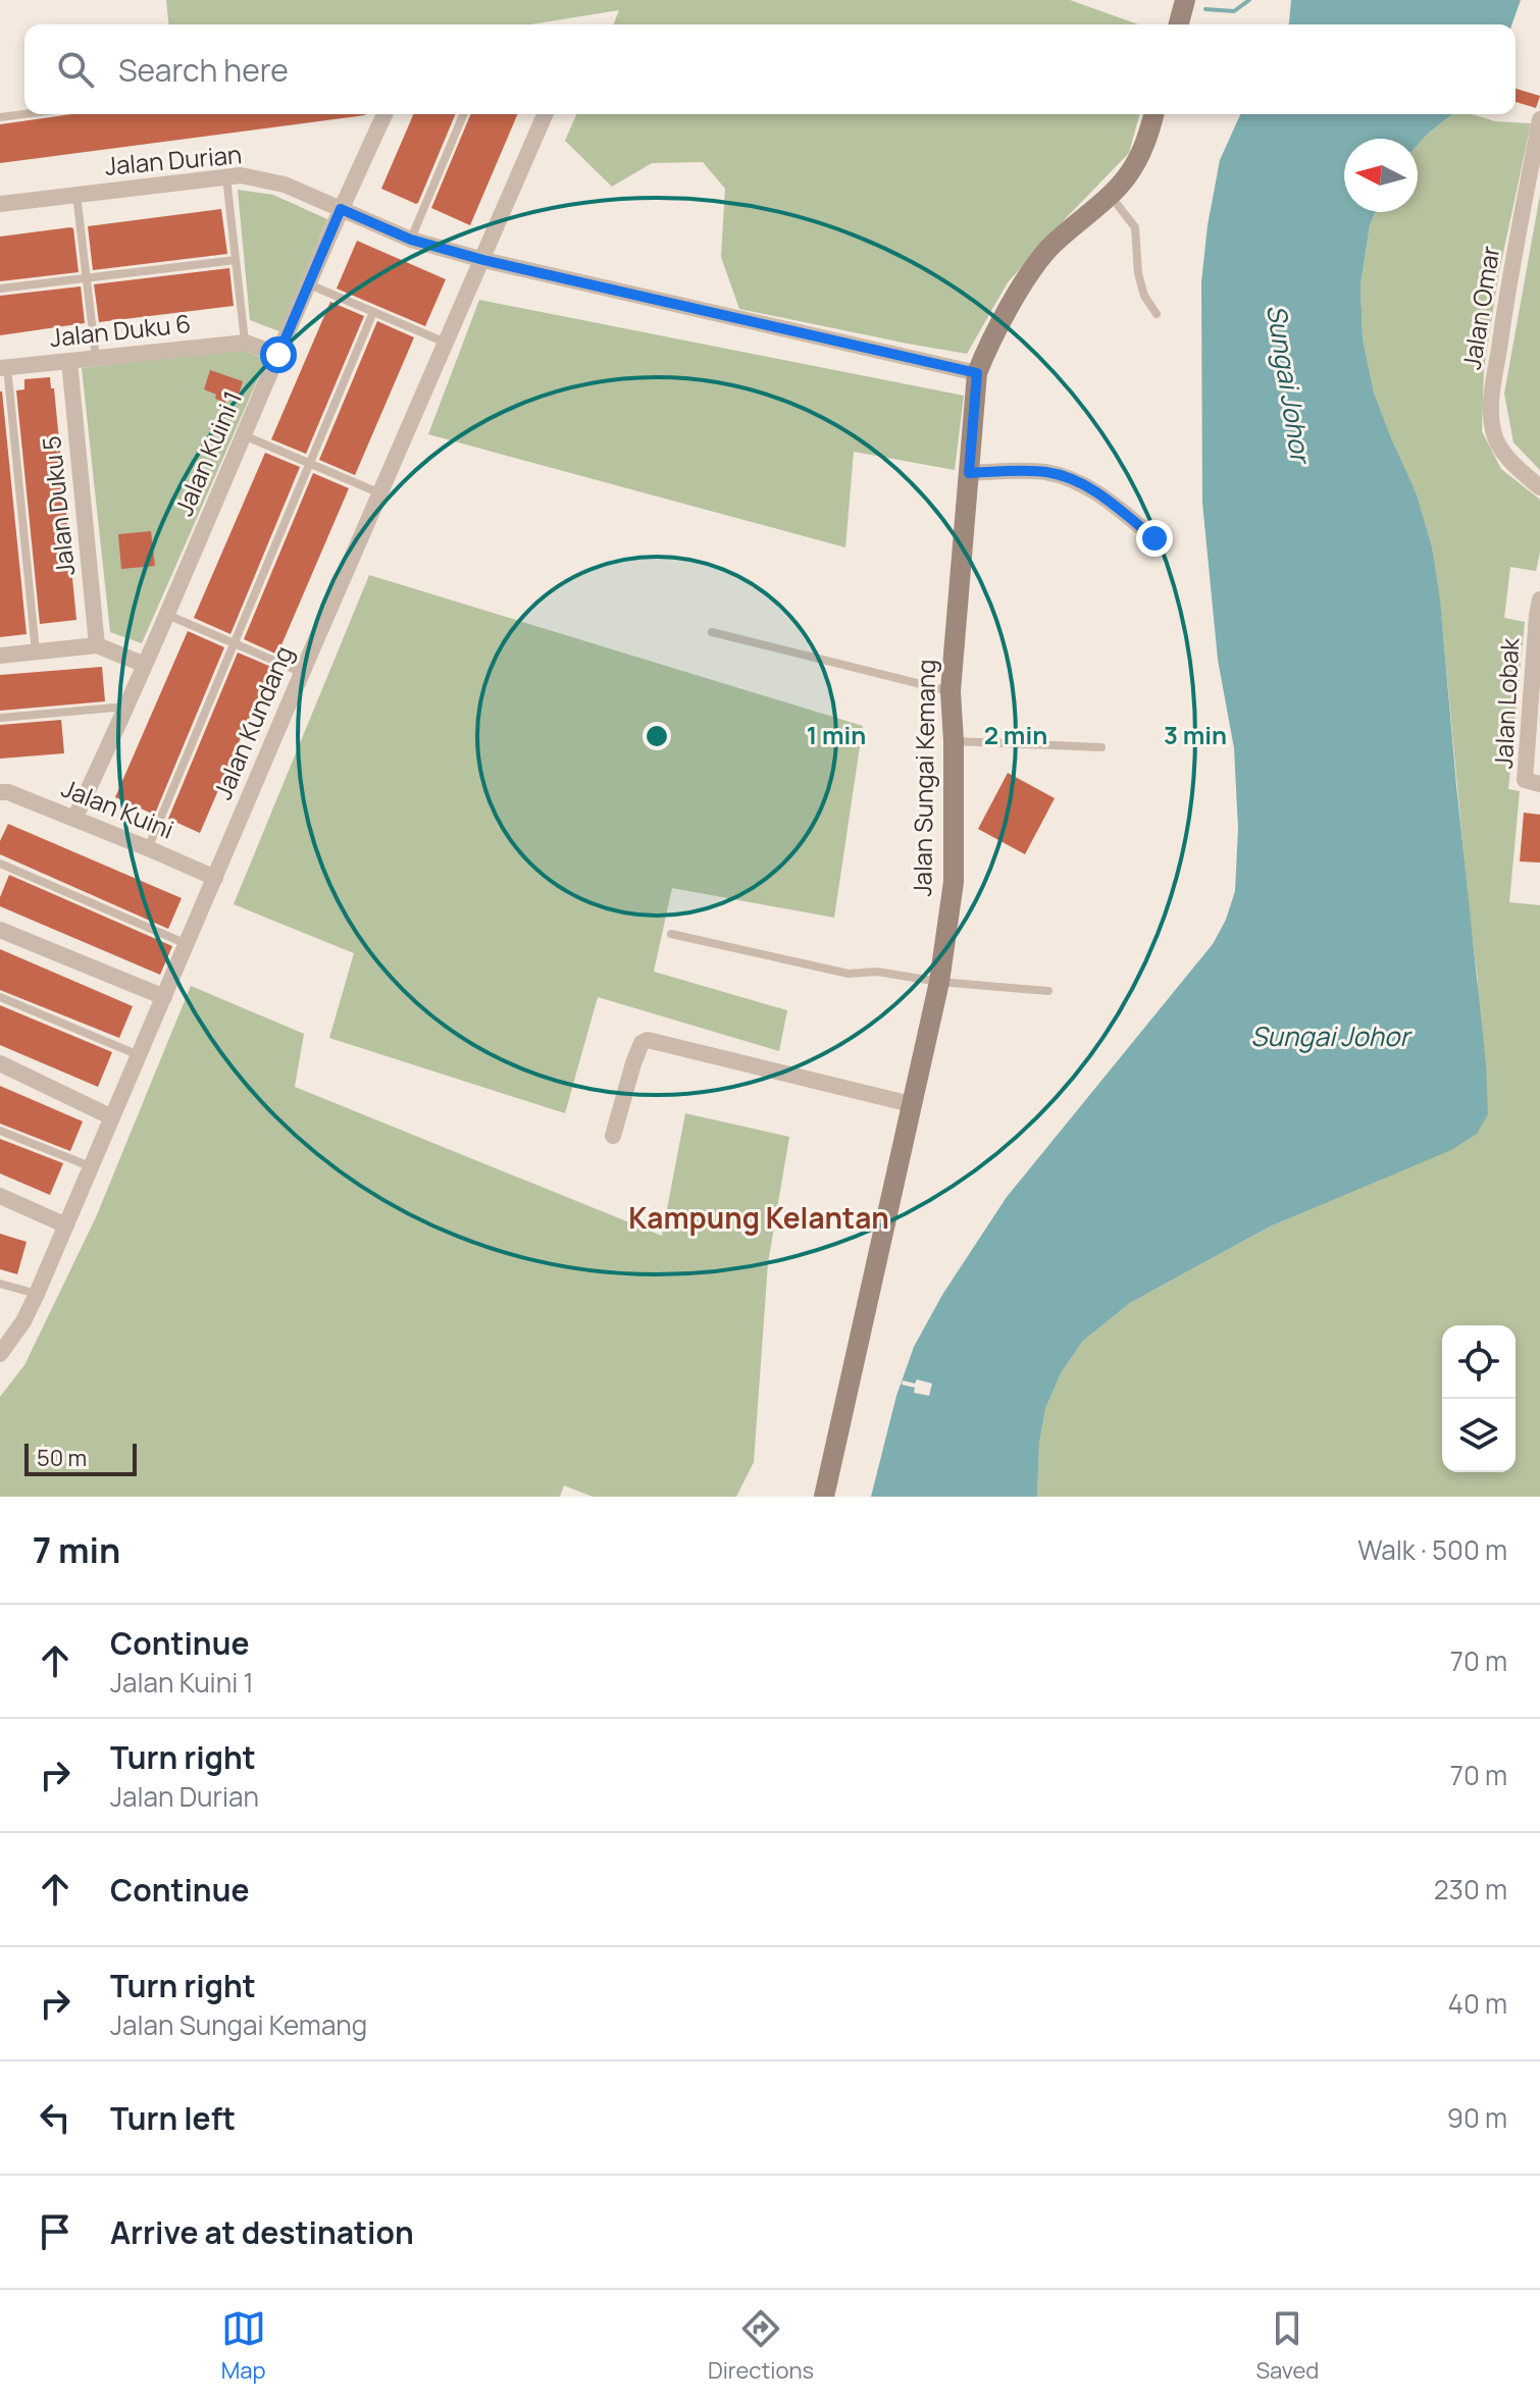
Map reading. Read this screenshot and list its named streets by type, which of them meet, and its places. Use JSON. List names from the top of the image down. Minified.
{"streets":{"street":["Jalan Durian","Jalan Omar","Jalan Duku 6","Jalan Kuini 1","Jalan Duku 5","Jalan Lobak","Jalan Kundang","Jalan Sungai Kemang","Jalan Kuini"]},"crossings":[["Jalan Durian","Jalan Kuini 1"],["Jalan Durian","Jalan Kundang"],["Jalan Durian","Jalan Sungai Kemang"],["Jalan Duku 6","Jalan Duku 5"],["Jalan Kuini 1","Jalan Kuini"],["Jalan Kundang","Jalan Kuini"]],"districts":["Kampung Kelantan"],"water":["Sungai Johor"],"scale_bar":"50 m","north":"left","page":{"search":"Search here","scale":"50 m","heading":["7 min","Walk · 500 m"],"list":[["Continue","Jalan Kuini 1","70 m"],["Turn right","Jalan Durian","70 m"],["Continue","230 m"],["Turn right","Jalan Sungai Kemang","40 m"],["Turn left","90 m"],"Arrive at destination"],"nav":["Map","Directions","Saved"]},"rings":["1 min","2 min","3 min"]}
